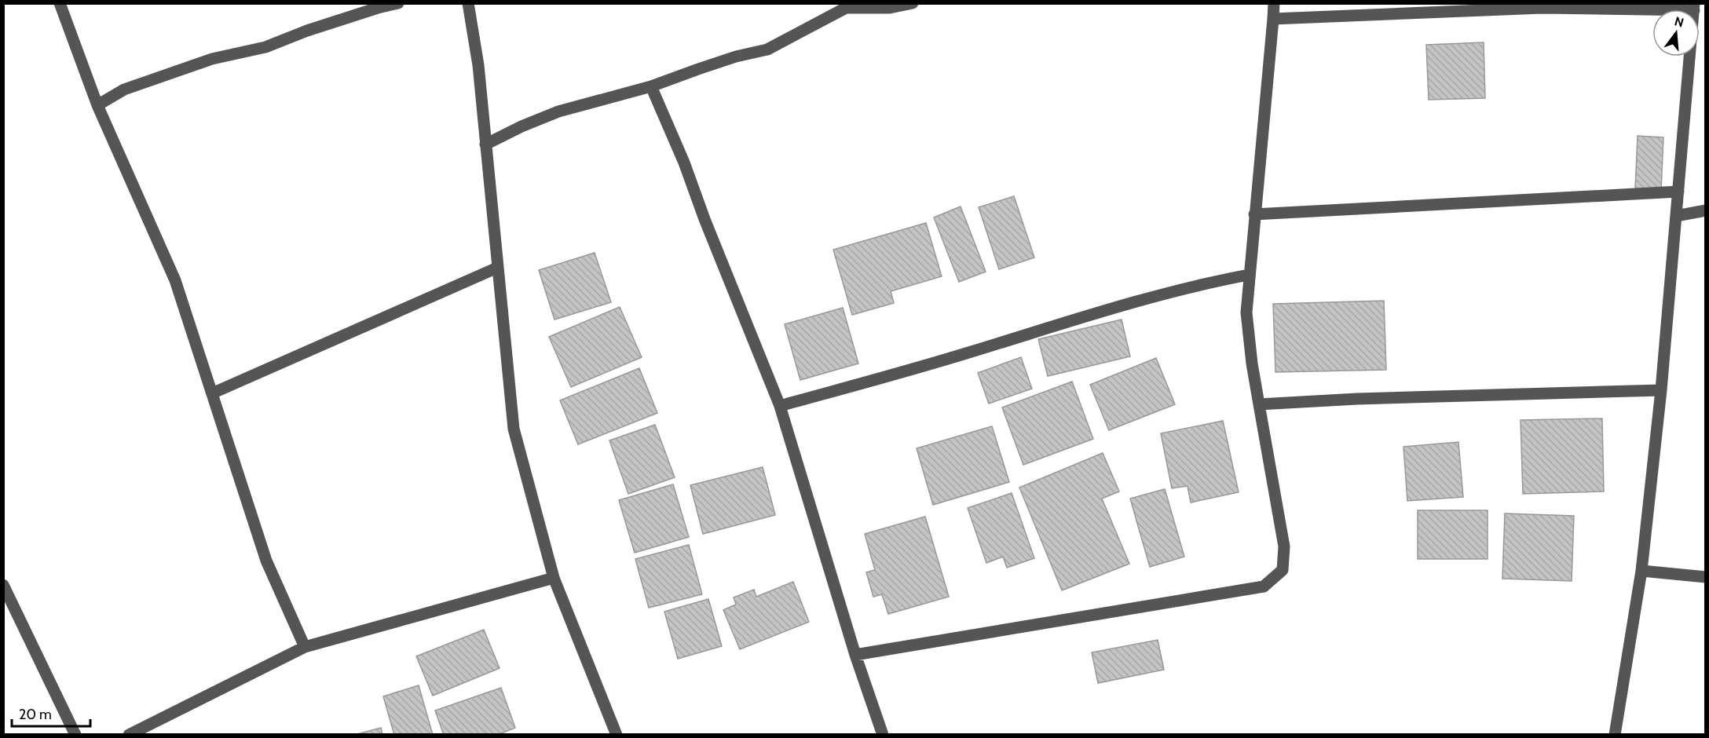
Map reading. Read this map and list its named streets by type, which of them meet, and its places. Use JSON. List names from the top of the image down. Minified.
{"scale_bar":"20 m","north":"top"}
